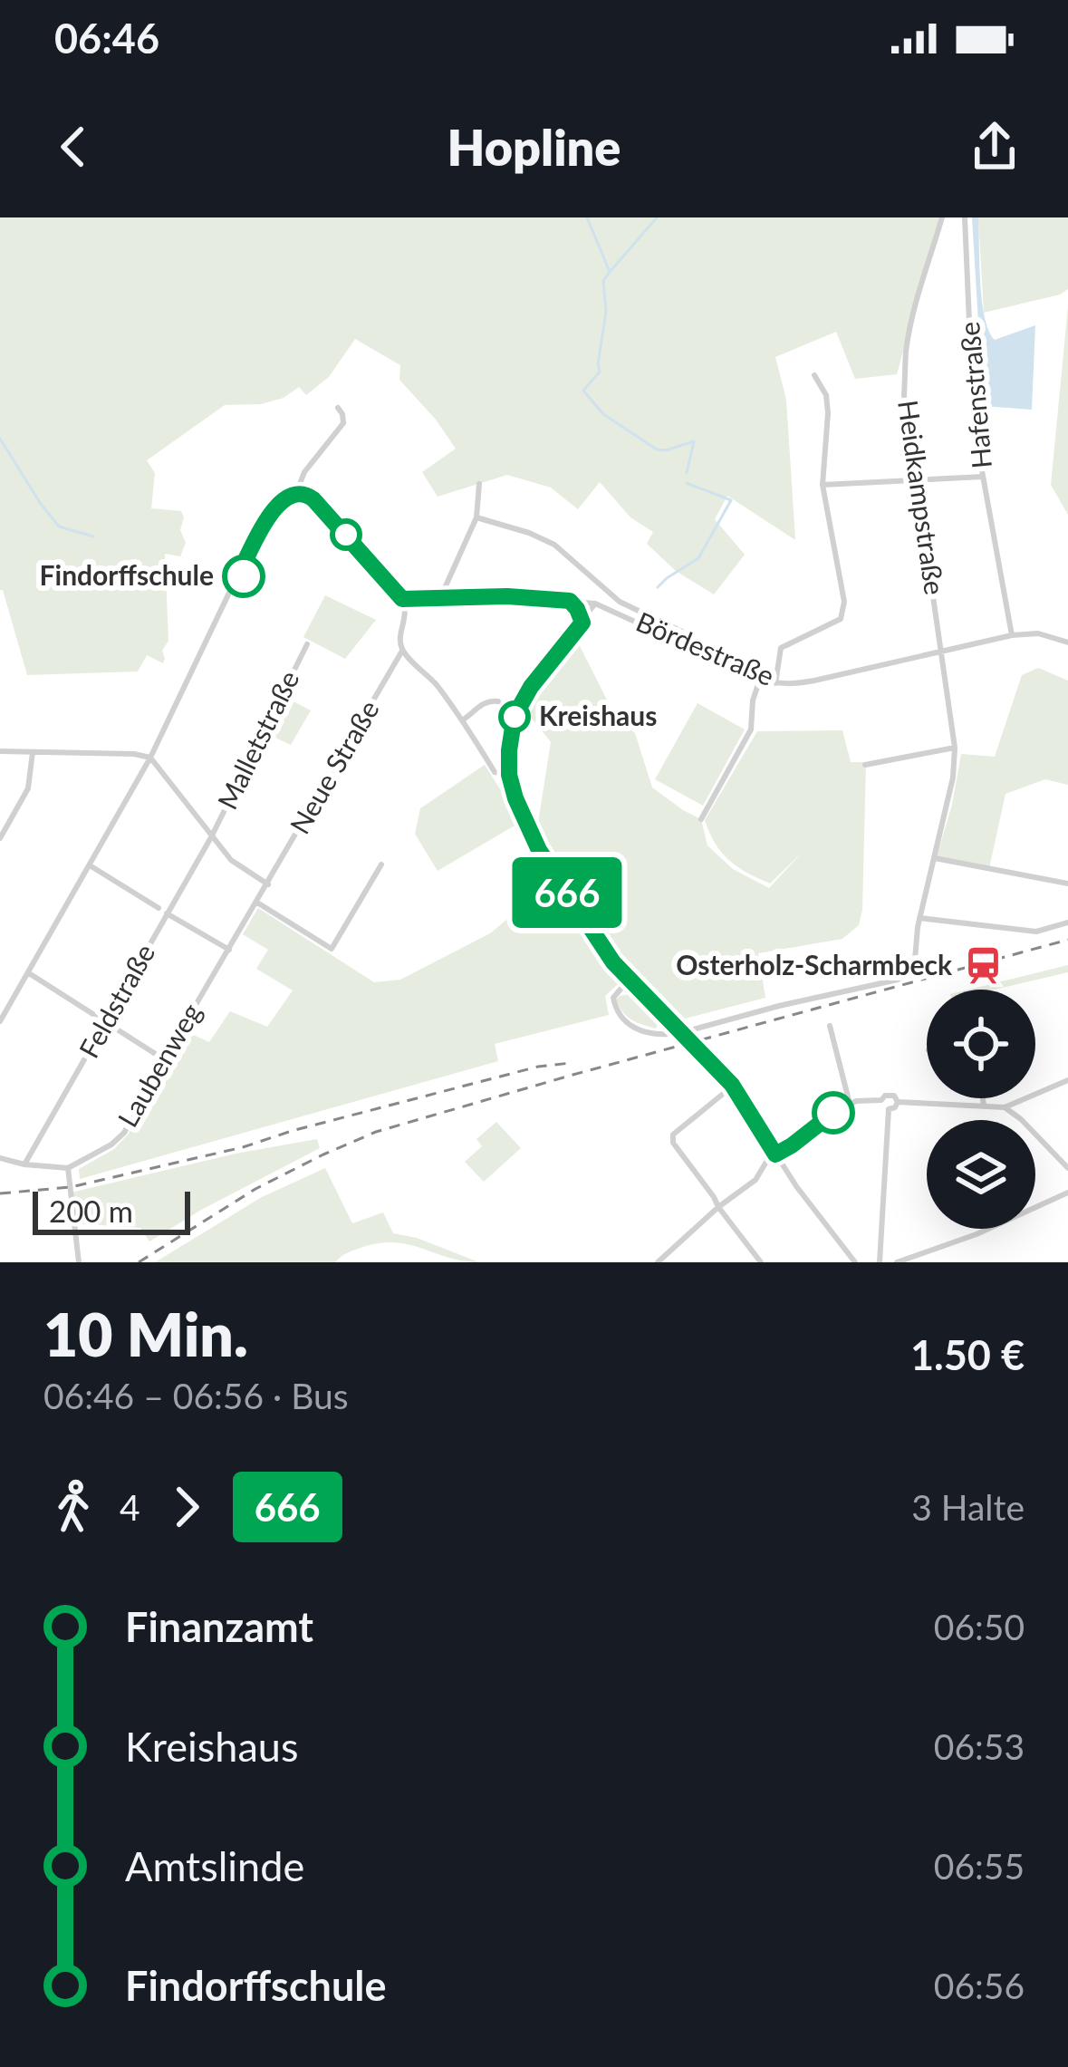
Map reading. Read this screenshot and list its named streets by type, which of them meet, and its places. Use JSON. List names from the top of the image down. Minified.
{"streets":{"street":["Hafenstraße","Heidkampstraße","Bördestraße","Malletstraße","Neue Straße","Feldstraße","Laubenweg"]},"crossings":[["Hafenstraße","Bördestraße"],["Heidkampstraße","Bördestraße"],["Malletstraße","Feldstraße"],["Neue Straße","Laubenweg"]],"places":{"other":["Findorffschule","Kreishaus"],"station":["Osterholz-Scharmbeck"]},"lines":["bus line 666"],"scale_bar":"200 m","page":{"status":"06:46","header":"Hopline","on_map":"666","scale":"200 m","heading":["10 Min.","06:46 – 06:56 · Bus","1.50 €"],"legs":["4","666","3 Halte"],"list":[{"name":"Finanzamt","value":"06:50"},{"name":"Kreishaus","value":"06:53"},{"name":"Amtslinde","value":"06:55"},{"name":"Findorffschule","value":"06:56"}]}}
